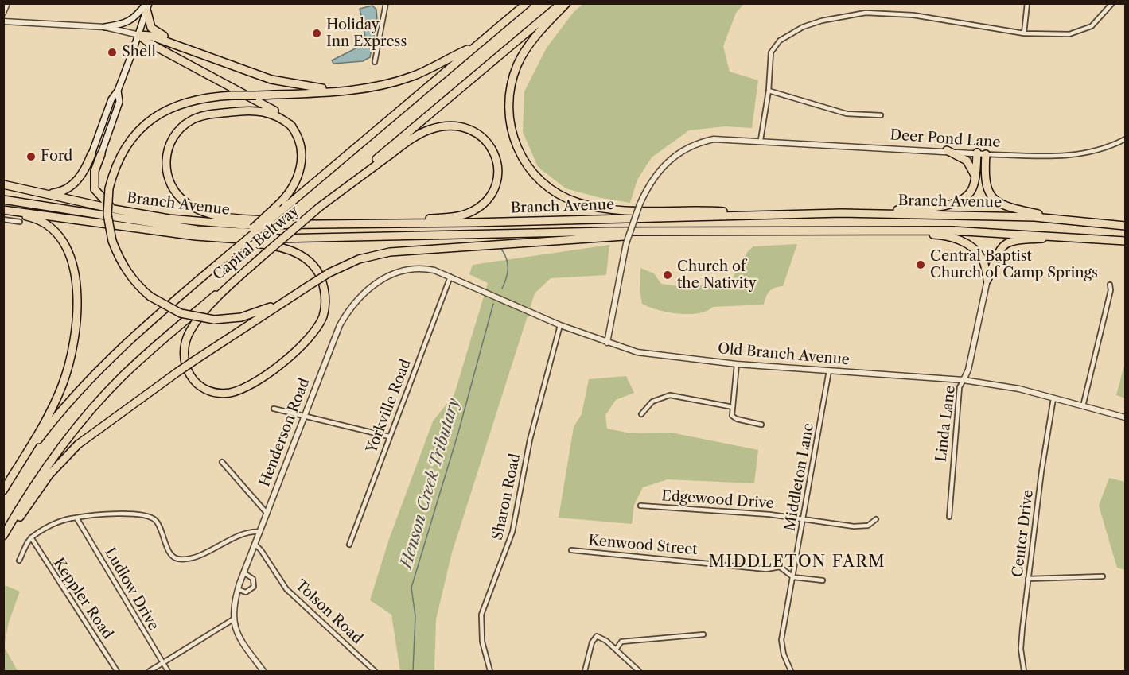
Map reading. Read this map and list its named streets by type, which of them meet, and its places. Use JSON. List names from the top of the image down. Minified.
{"streets":{"highway":["Branch Avenue","Capital Beltway"],"street":["Deer Pond Lane","Old Branch Avenue","Yorkville Road","Linda Lane","Henderson Road","Middleton Lane","Sharon Road","Edgewood Drive","Center Drive","Kenwood Street","Ludlow Drive","Keppler Road","Tolson Road"]},"crossings":[["Deer Pond Lane","Old Branch Avenue"],["Old Branch Avenue","Yorkville Road"],["Old Branch Avenue","Linda Lane"],["Old Branch Avenue","Henderson Road"],["Old Branch Avenue","Middleton Lane"],["Old Branch Avenue","Sharon Road"],["Old Branch Avenue","Center Drive"],["Yorkville Road","Henderson Road"],["Henderson Road","Tolson Road"],["Middleton Lane","Edgewood Drive"],["Middleton Lane","Kenwood Street"]],"districts":["MIDDLETON FARM"],"water":["Henson Creek Tributary"],"places":["Holiday Inn Express","Shell","Ford","Central Baptist Church of Camp Springs","Church of the Nativity"]}
